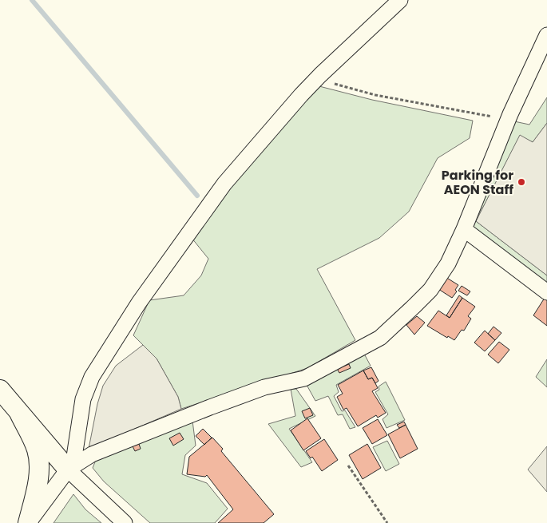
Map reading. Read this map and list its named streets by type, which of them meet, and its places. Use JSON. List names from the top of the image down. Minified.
{"places":["Parking for AEON Staff"]}
